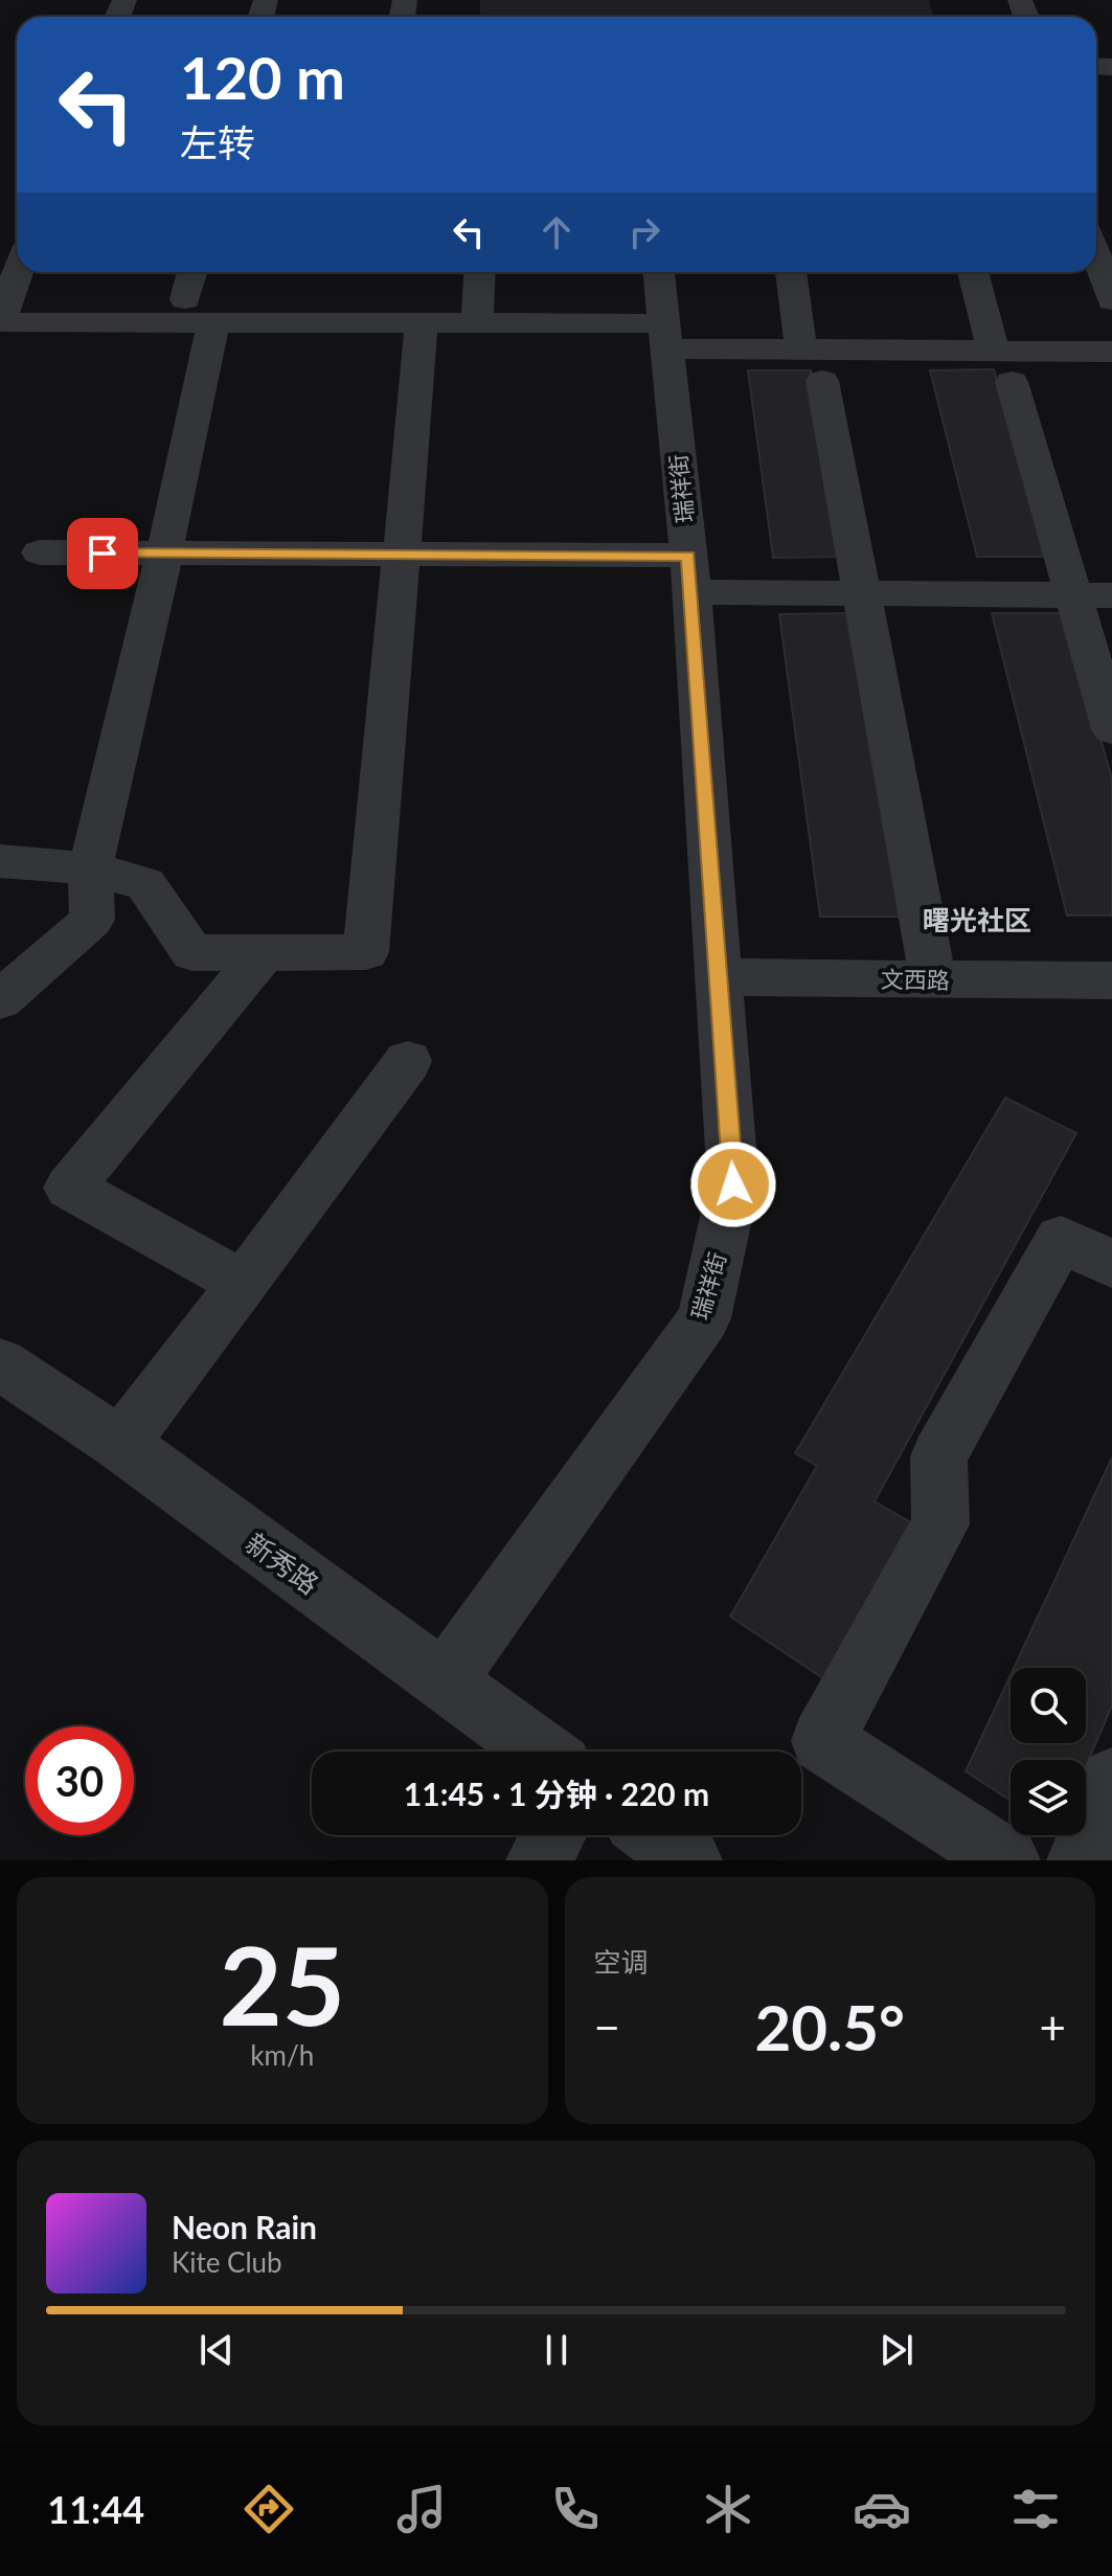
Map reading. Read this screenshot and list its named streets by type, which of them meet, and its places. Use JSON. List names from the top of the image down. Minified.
{"streets":{"street":["瑞祥街","文西路","新秀路"]},"crossings":[["瑞祥街","文西路"],["瑞祥街","新秀路"]],"districts":["曙光社区"],"page":{"turn":["120 m","左转"],"limit":"30","trip":"11:45 · 1 分钟 · 220 m","tile":[["25","km/h"],"空调"],"heat":["−","20.5°","+"],"song":["Neon Rain","Kite Club"],"tabs":"11:44"}}
